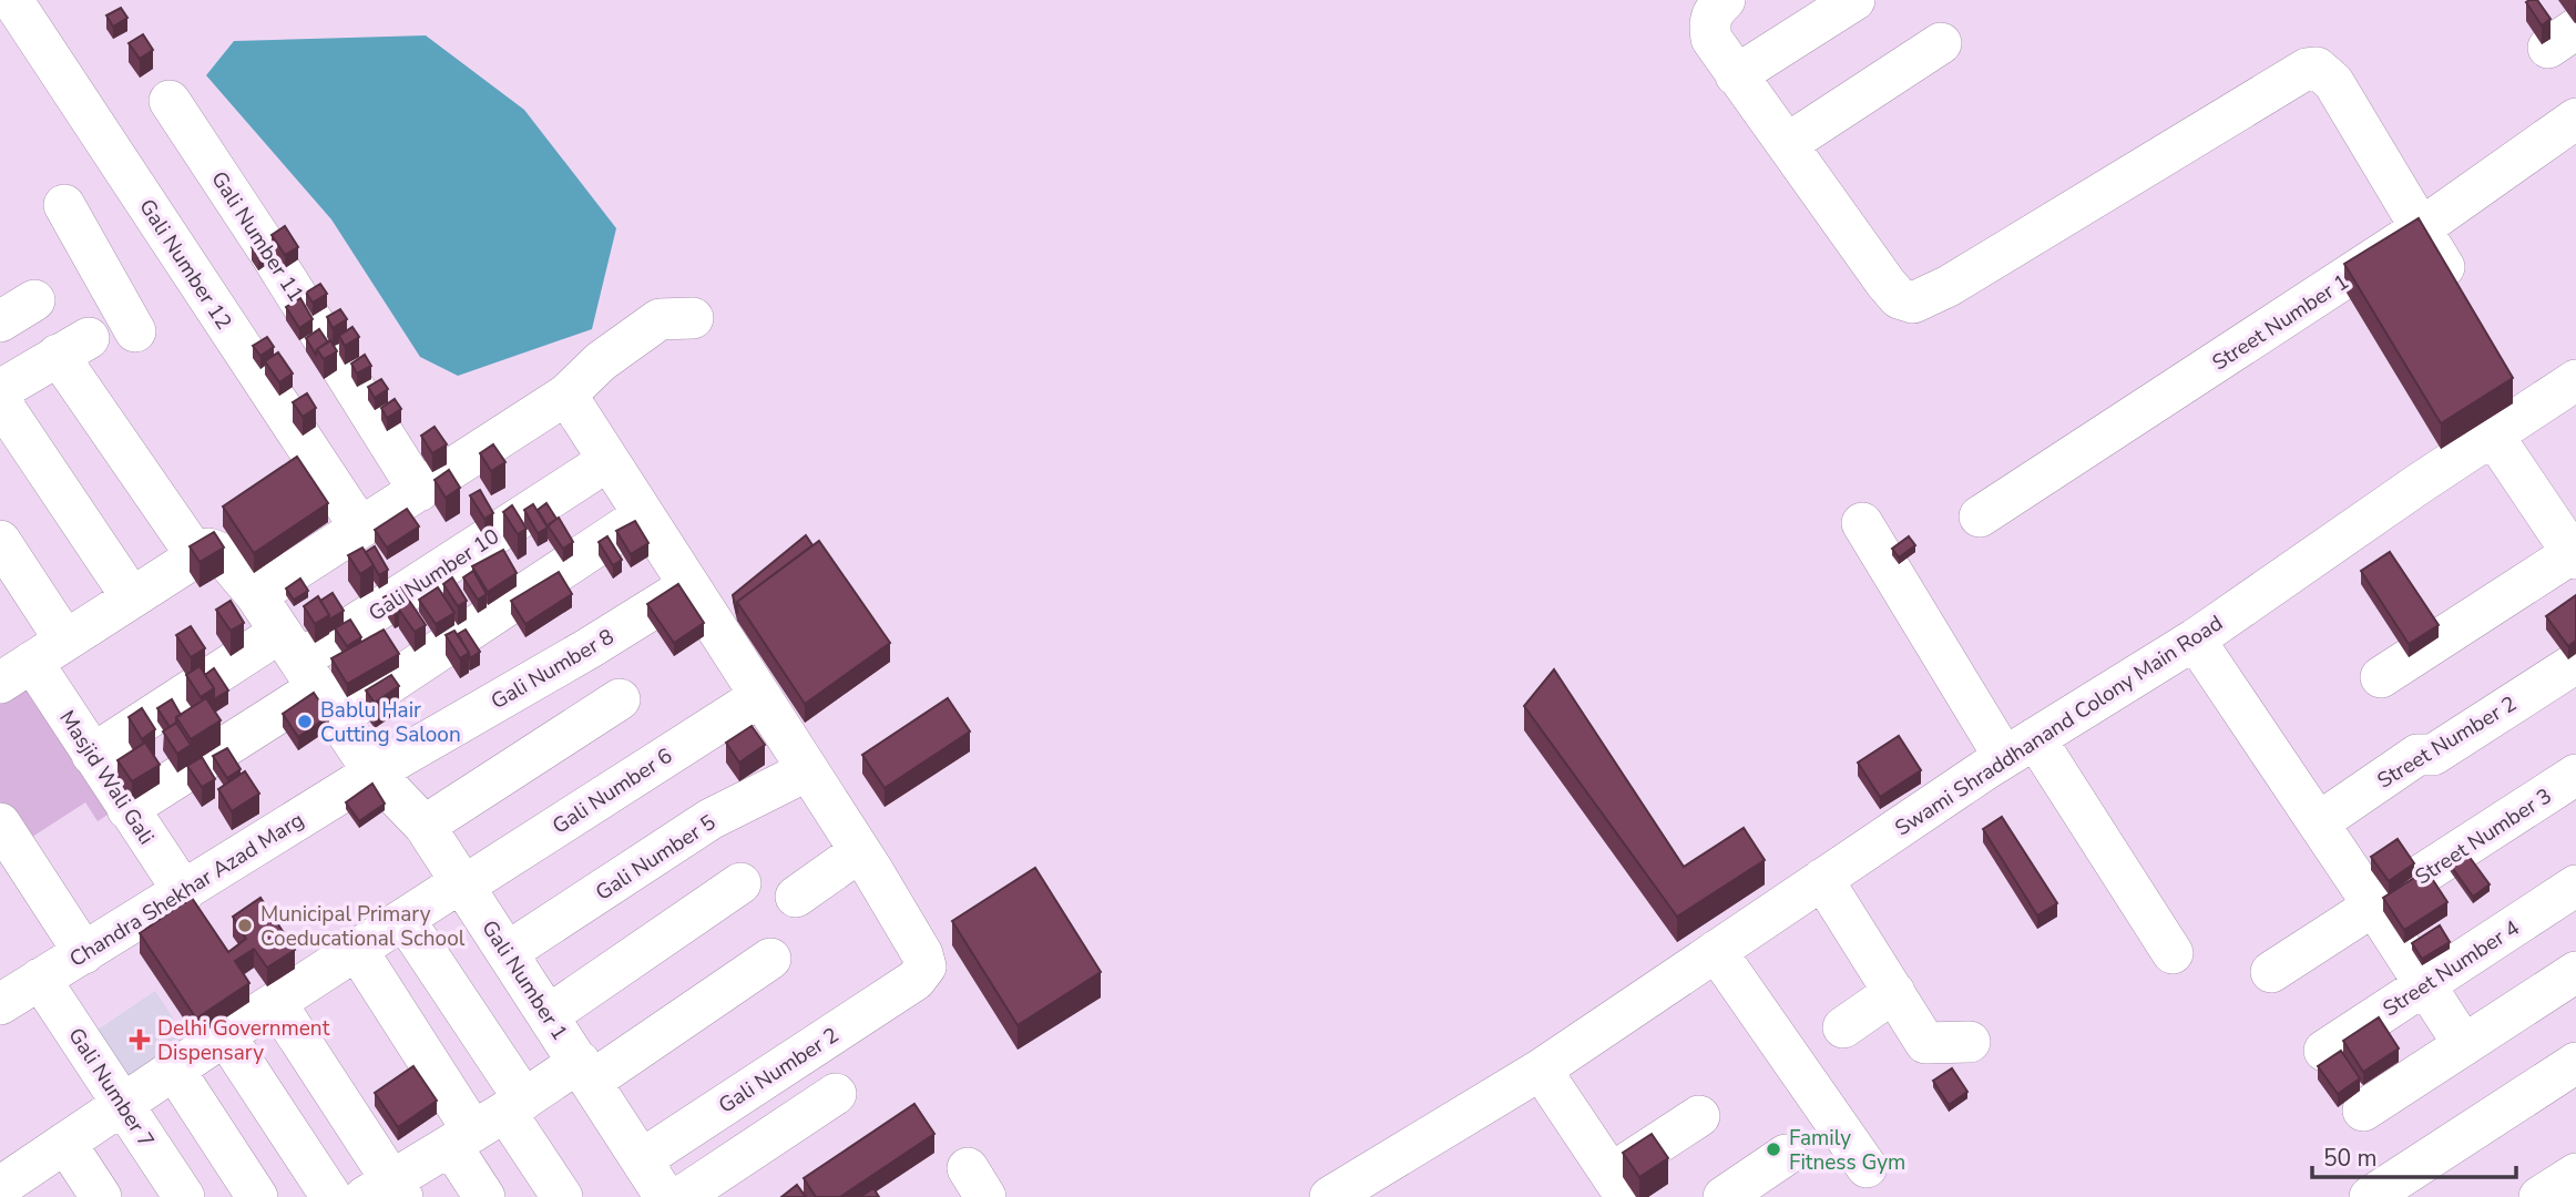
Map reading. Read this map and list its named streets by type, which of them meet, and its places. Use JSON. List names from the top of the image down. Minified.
{"streets":{"street":["Gali Number 11","Gali Number 12","Street Number 1","Gali Number 10","Gali Number 8","Swami Shraddhanand Colony Main Road","Street Number 2","Masjid Wali Gali","Gali Number 6","Street Number 3","Gali Number 5","Chandra Shekhar Azad Marg","Street Number 4","Gali Number 1","Gali Number 2","Gali Number 7"]},"crossings":[["Gali Number 10","Gali Number 1"],["Gali Number 8","Chandra Shekhar Azad Marg"],["Gali Number 8","Gali Number 1"],["Masjid Wali Gali","Chandra Shekhar Azad Marg"],["Gali Number 6","Gali Number 1"],["Gali Number 6","Gali Number 7"],["Gali Number 5","Gali Number 1"],["Chandra Shekhar Azad Marg","Gali Number 1"],["Chandra Shekhar Azad Marg","Gali Number 7"],["Gali Number 1","Gali Number 2"]],"places":{"other":["Bablu Hair Cutting Saloon","Municipal Primary Coeducational School","Family Fitness Gym"],"health":["Delhi Government Dispensary"]},"scale_bar":"50 m"}
